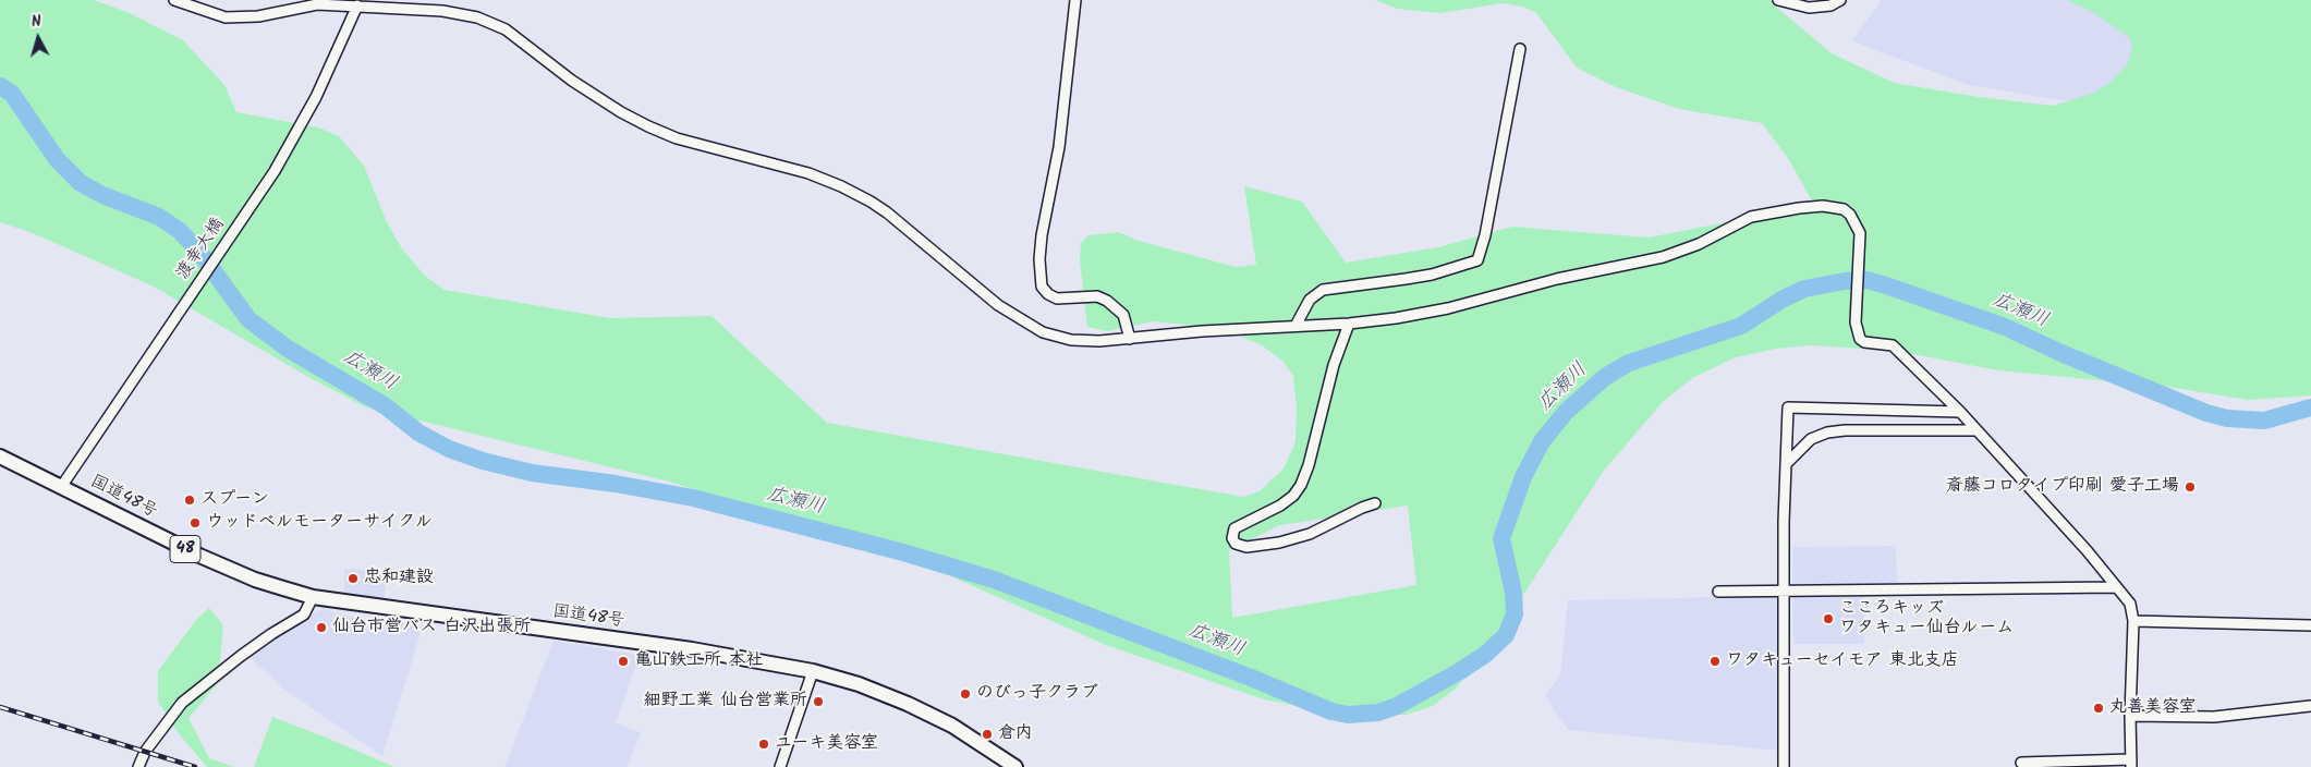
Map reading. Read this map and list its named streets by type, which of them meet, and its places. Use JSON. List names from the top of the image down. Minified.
{"streets":{"highway":["国道48号","48"],"street":["渡幸大橋"]},"crossings":[["渡幸大橋","国道48号"]],"water":["広瀬川"],"places":["斎藤コロタイプ印刷 愛子工場","スプーン","ウッドベルモーターサイクル","忠和建設","こころキッズ ワタキュー仙台ルーム","仙台市営バス 白沢出張所","亀山鉄工所 本社","ワタキューセイモア 東北支店","のびっ子クラブ","細野工業 仙台営業所","丸善美容室","倉内","ユーキ美容室"],"north":"top"}
